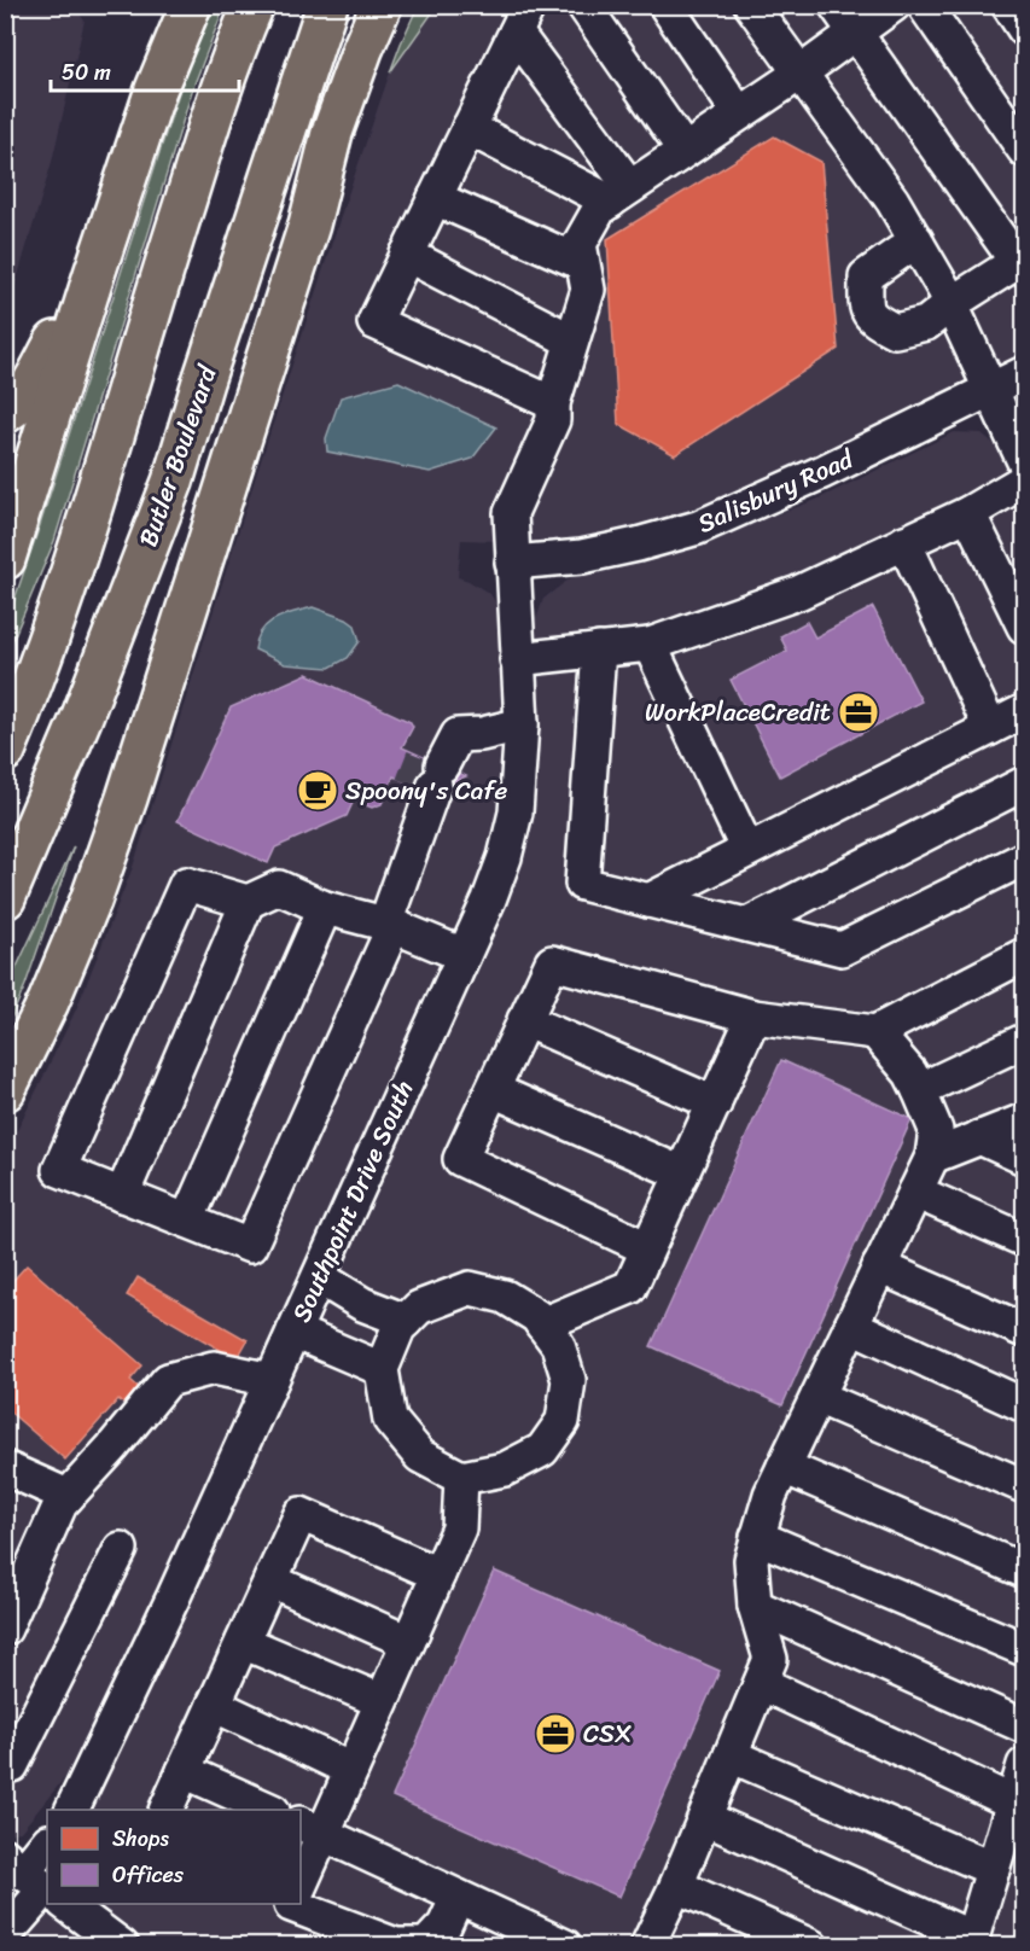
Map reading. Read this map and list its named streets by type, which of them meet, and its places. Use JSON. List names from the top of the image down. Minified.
{"streets":{"highway":["Butler Boulevard"],"street":["Salisbury Road","Southpoint Drive South"]},"crossings":[["Salisbury Road","Southpoint Drive South"]],"places":{"office":["WorkPlaceCredit","CSX"],"cafe":["Spoony's Cafe"]},"legend":["Shops","Offices"],"scale_bar":"50 m"}
